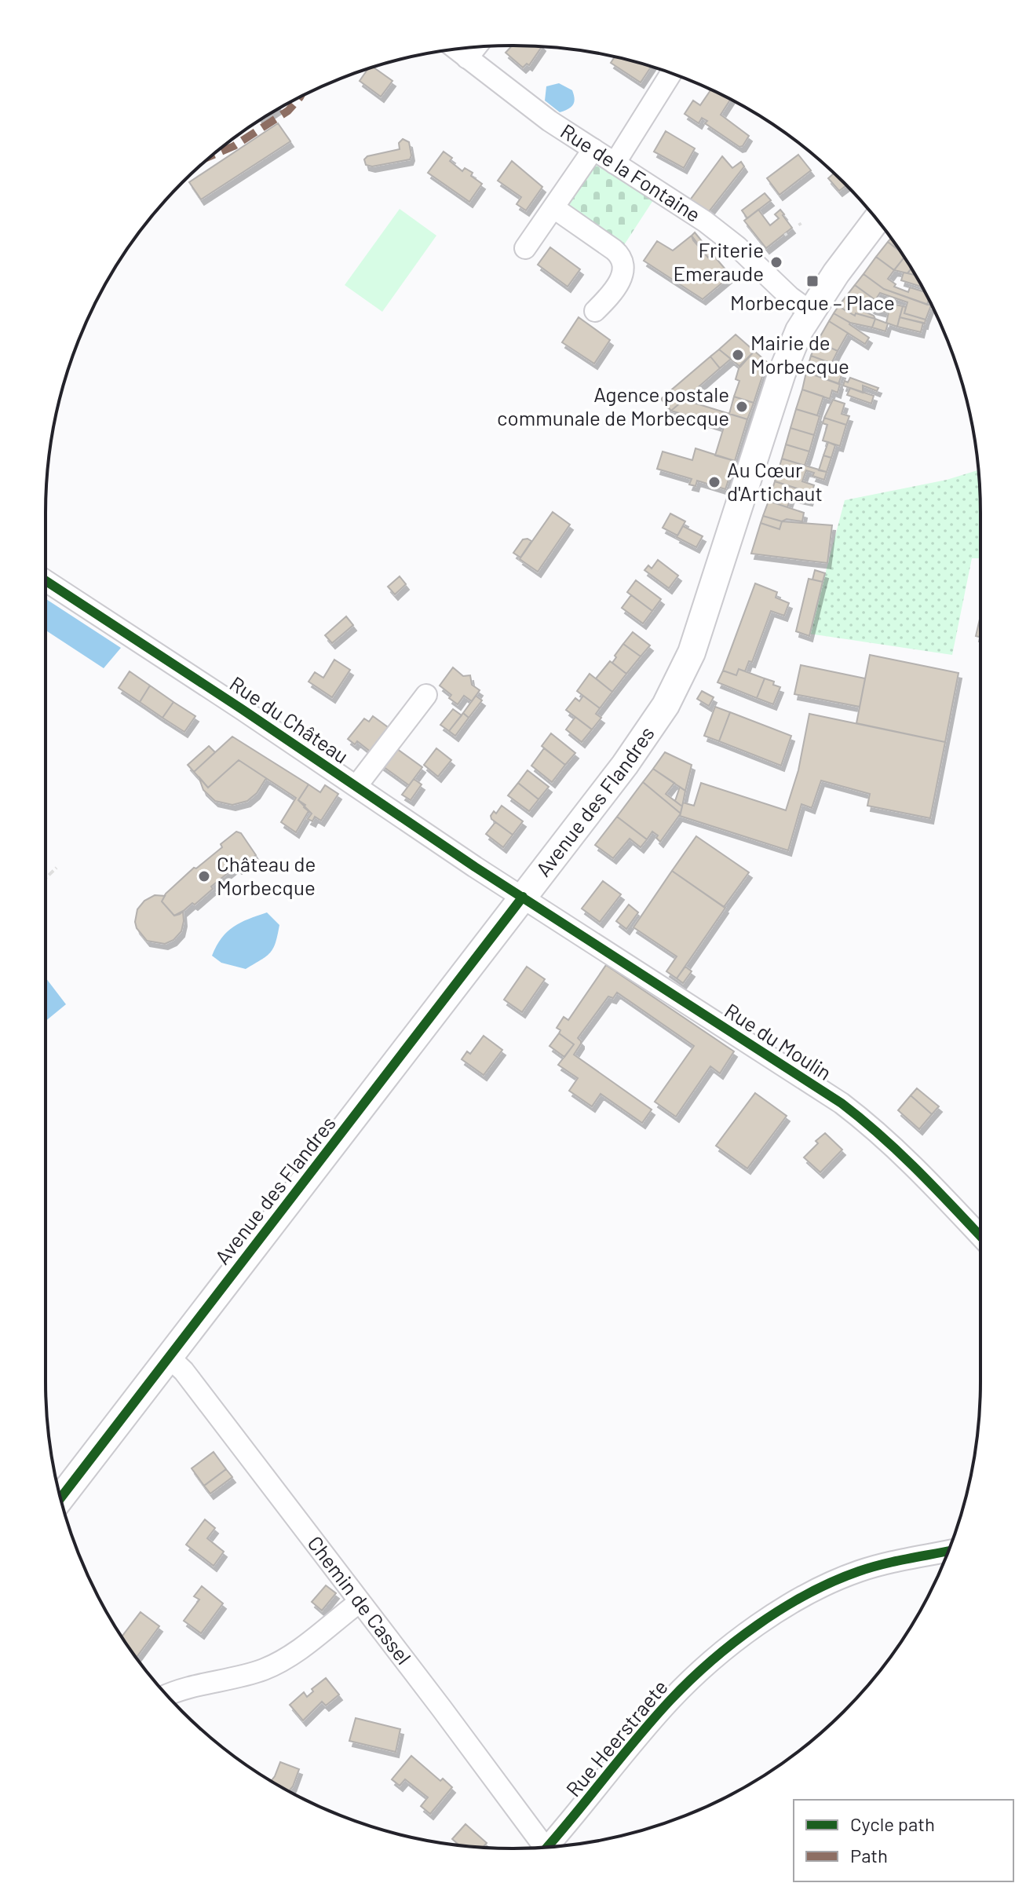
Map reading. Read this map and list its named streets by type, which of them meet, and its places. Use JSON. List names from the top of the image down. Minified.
{"streets":{"main road":["Avenue des Flandres"],"street":["Rue de la Fontaine","Rue du Château","Rue du Moulin","Chemin de Cassel","Rue Heerstraete"]},"crossings":[["Rue de la Fontaine","Avenue des Flandres"],["Rue du Château","Avenue des Flandres"],["Rue du Château","Rue du Moulin"],["Avenue des Flandres","Rue du Moulin"],["Avenue des Flandres","Chemin de Cassel"]],"places":{"other":["Friterie Emeraude","Mairie de Morbecque","Agence postale communale de Morbecque","Au Cœur d'Artichaut","Château de Morbecque"],"transit":["Morbecque – Place"]},"legend":["Cycle path","Path"]}
